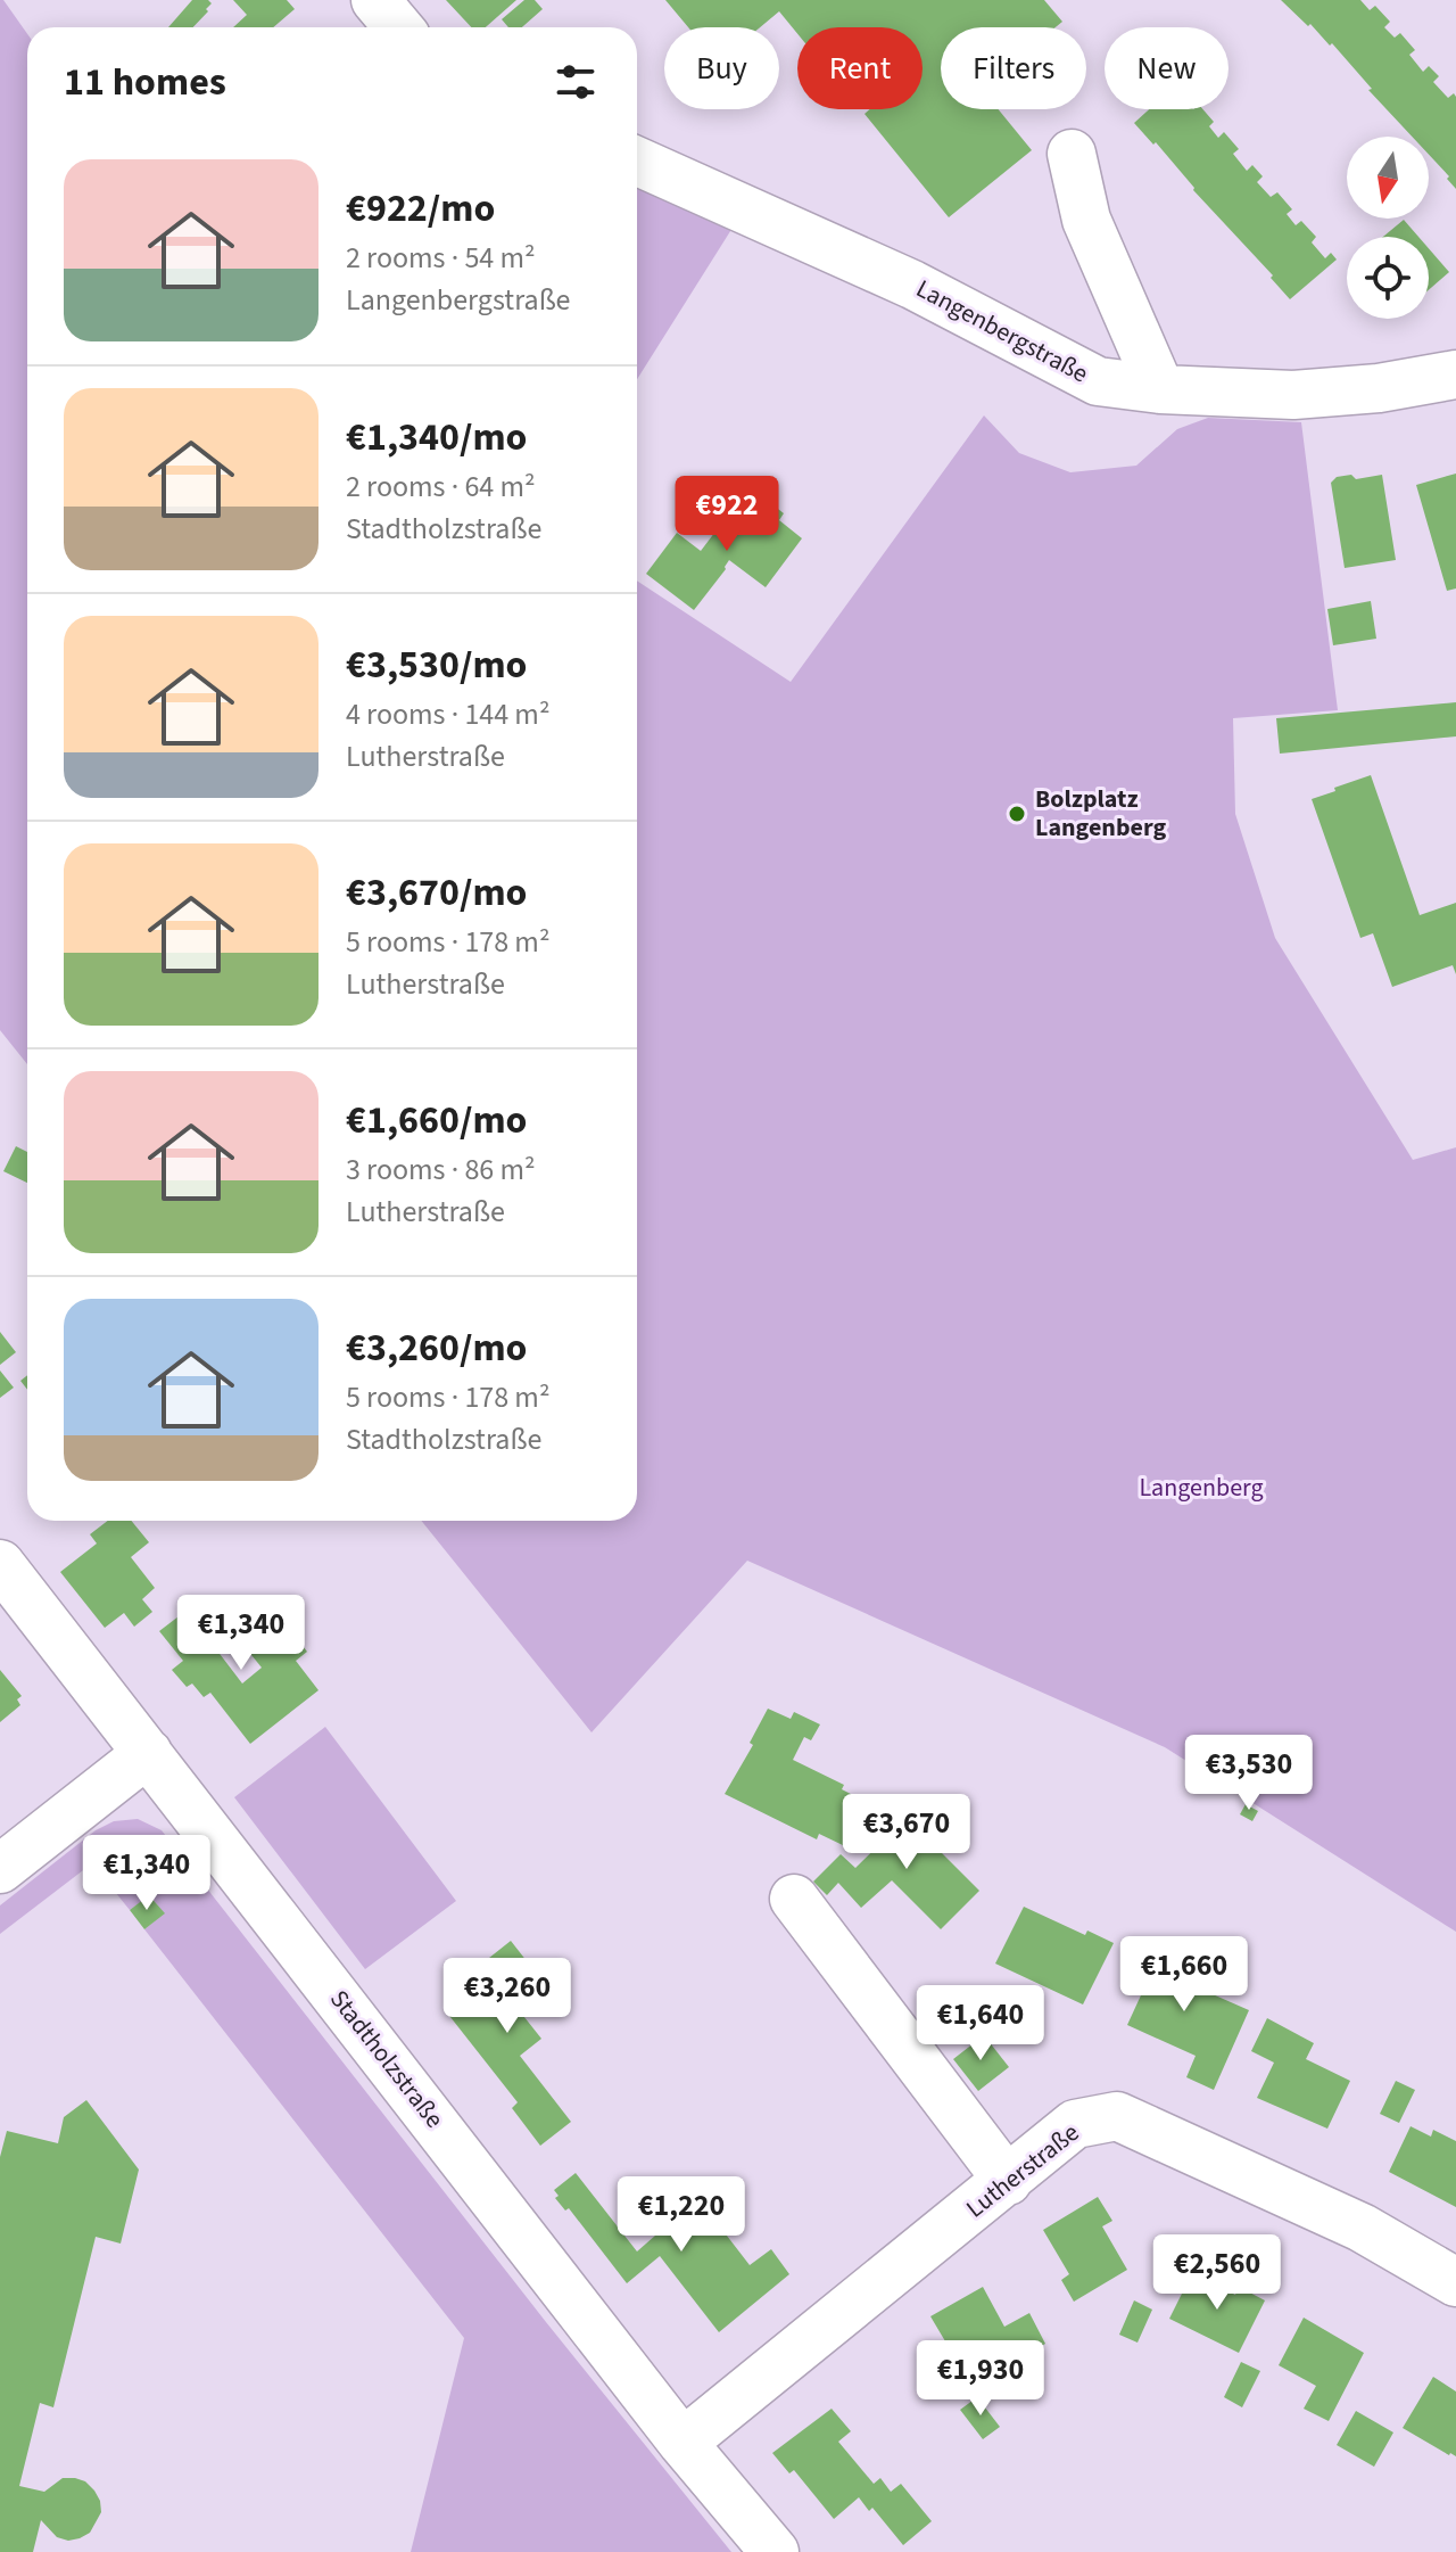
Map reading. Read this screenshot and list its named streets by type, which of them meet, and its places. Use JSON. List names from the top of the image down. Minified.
{"streets":{"street":["Langenbergstraße","Stadtholzstraße","Lutherstraße"]},"crossings":[["Stadtholzstraße","Lutherstraße"]],"parks":["Langenberg"],"places":["Bolzplatz Langenberg"],"north":"bottom","page":{"chip":["Buy","Rent","Filters","New"],"heading":"11 homes","list":[{"name":"€922/mo","note":"2 rooms · 54 m² · Langenbergstraße"},{"name":"€1,340/mo","note":"2 rooms · 64 m² · Stadtholzstraße"},{"name":"€3,530/mo","note":"4 rooms · 144 m² · Lutherstraße"},{"name":"€3,670/mo","note":"5 rooms · 178 m² · Lutherstraße"},{"name":"€1,660/mo","note":"3 rooms · 86 m² · Lutherstraße"},{"name":"€3,260/mo","note":"5 rooms · 178 m² · Stadtholzstraße"}],"price":["€922","€1,340","€3,530","€3,670","€1,340","€1,660","€3,260","€1,640","€1,220","€2,560","€1,930"]}}
